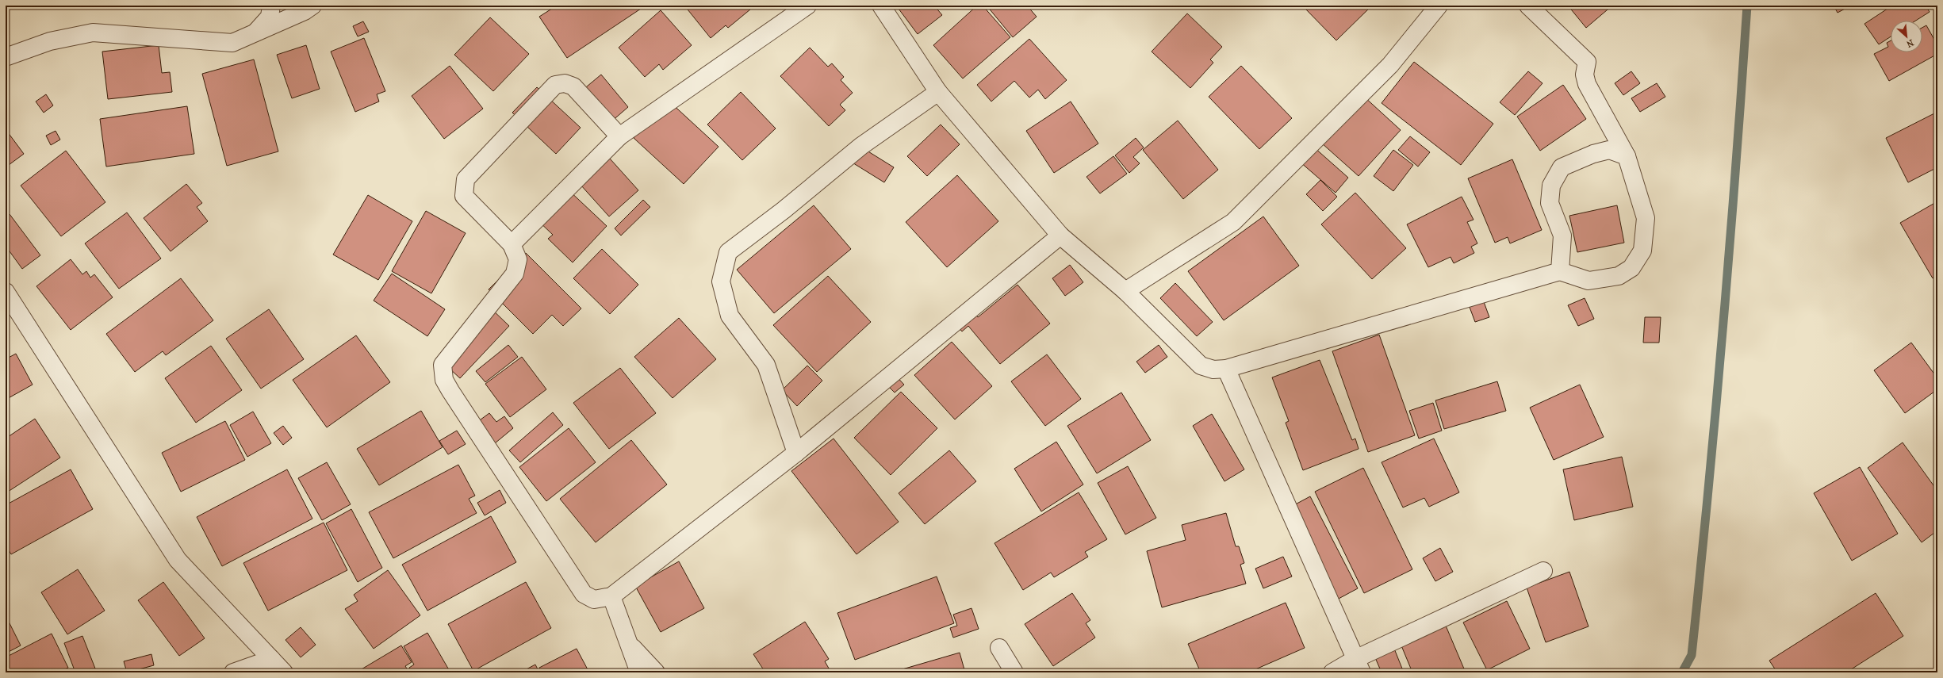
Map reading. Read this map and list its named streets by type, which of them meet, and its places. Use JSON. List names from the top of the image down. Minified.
{"north":"bottom right"}
